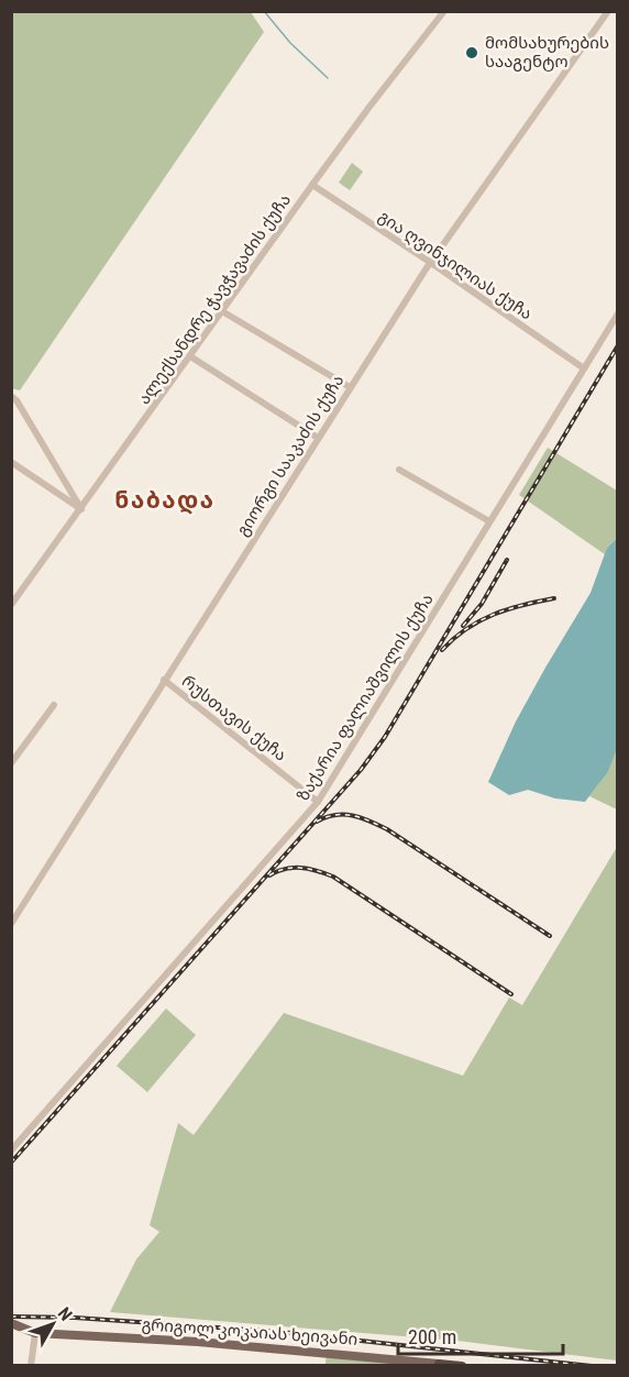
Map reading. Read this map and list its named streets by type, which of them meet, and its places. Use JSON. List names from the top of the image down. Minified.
{"streets":{"highway":["გრიგოლ კოკაიას ხეივანი"],"street":["გია ღვინჯილიას ქუჩა","ალექსანდრე ჭავჭავაძის ქუჩა","გიორგი სააკაძის ქუჩა","ზაქარია ფალიაშვილის ქუჩა","რუსთავის ქუჩა"]},"crossings":[["გია ღვინჯილიას ქუჩა","ალექსანდრე ჭავჭავაძის ქუჩა"],["გია ღვინჯილიას ქუჩა","გიორგი სააკაძის ქუჩა"],["გია ღვინჯილიას ქუჩა","ზაქარია ფალიაშვილის ქუჩა"],["გიორგი სააკაძის ქუჩა","რუსთავის ქუჩა"],["ზაქარია ფალიაშვილის ქუჩა","რუსთავის ქუჩა"]],"districts":["ნაბადა"],"places":["მომსახურების სააგენტო"],"scale_bar":"200 m","north":"top right"}
